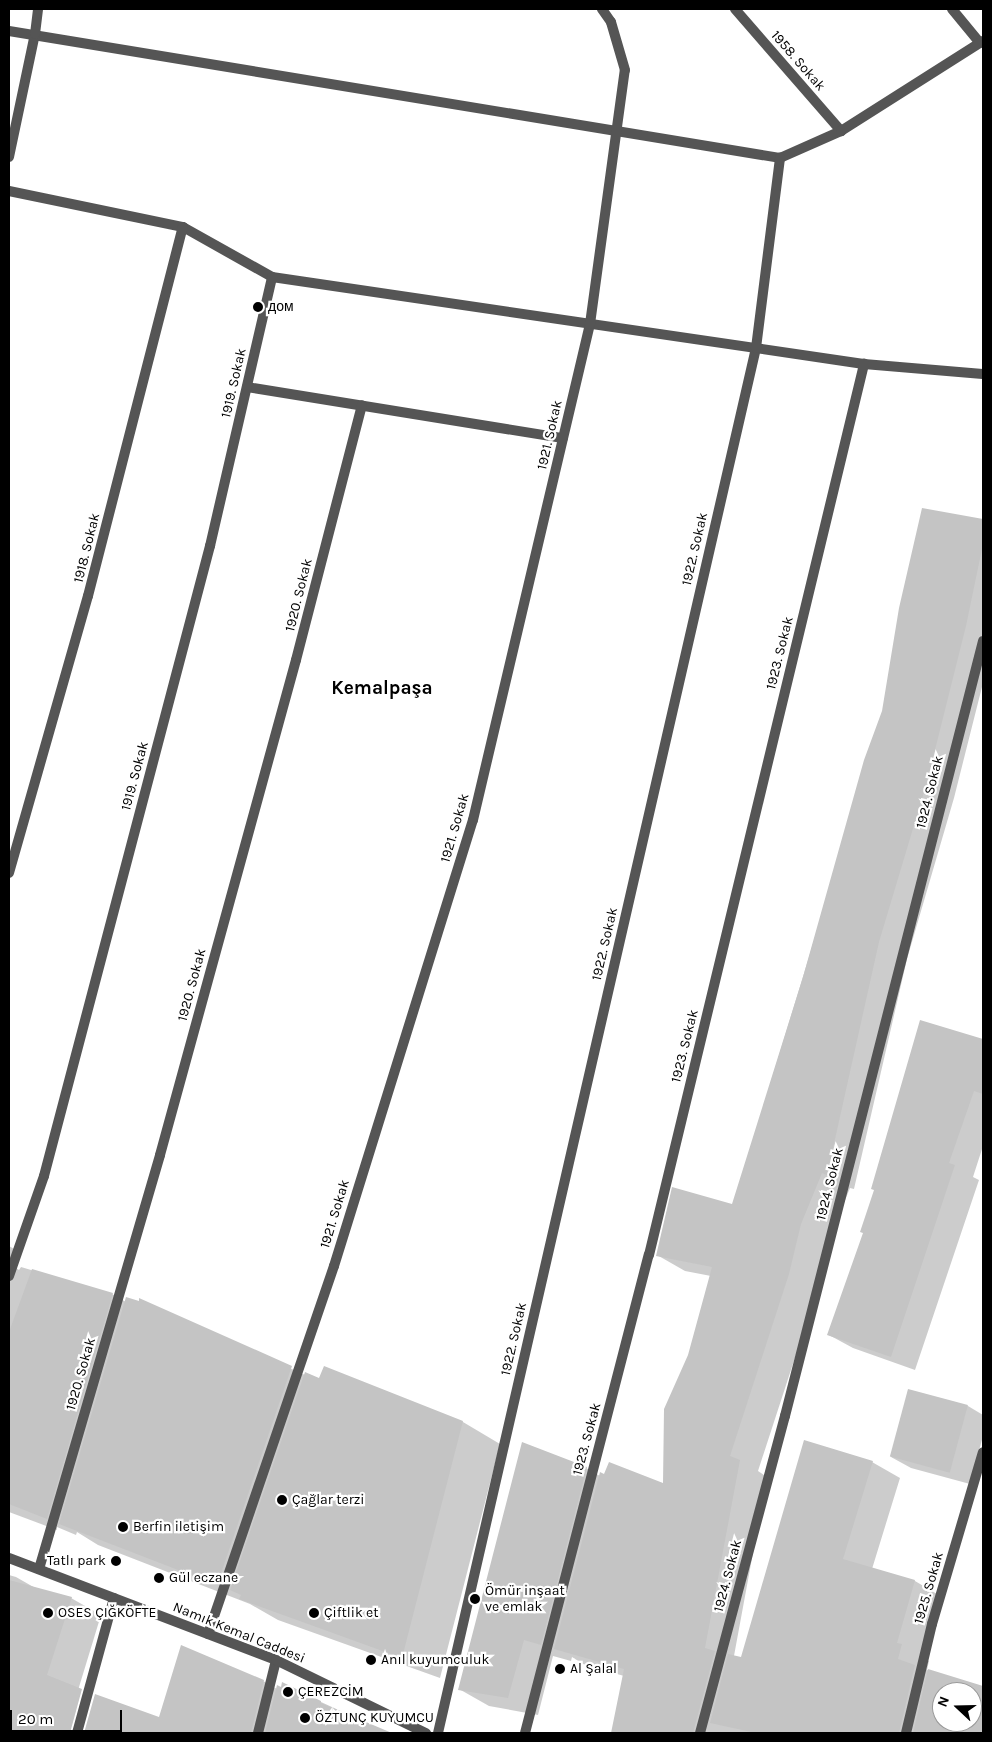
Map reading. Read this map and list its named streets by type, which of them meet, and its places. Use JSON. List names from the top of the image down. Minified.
{"streets":{"street":["1958. Sokak","1919. Sokak","1921. Sokak","1918. Sokak","1922. Sokak","1920. Sokak","1923. Sokak","1924. Sokak","1925. Sokak","Namık Kemal Caddesi"]},"crossings":[["1921. Sokak","Namık Kemal Caddesi"],["1920. Sokak","Namık Kemal Caddesi"]],"districts":["Kemalpaşa"],"places":["дом","Çağlar terzi","Berfin iletişim","Tatlı park","Gül eczane","Ömür inşaat ve emlak","OSES ÇIĞKÖFTE","Çiftlik et","Anıl kuyumculuk","Al Şalal","ÇEREZCİM","ÖZTUNÇ KUYUMCU"],"scale_bar":"20 m","north":"left"}
